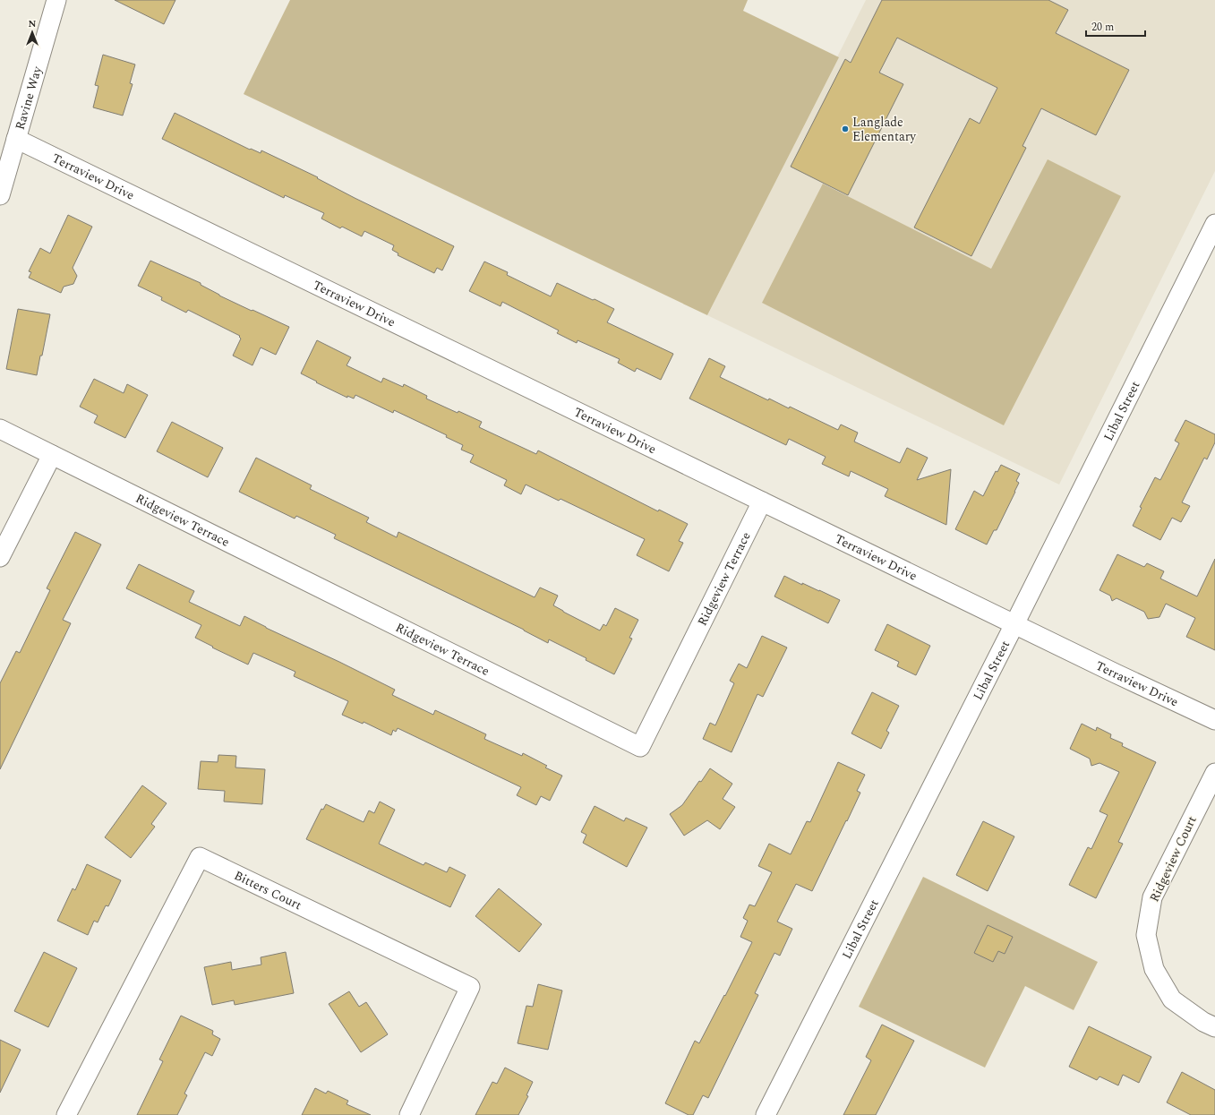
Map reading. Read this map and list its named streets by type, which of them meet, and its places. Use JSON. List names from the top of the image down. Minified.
{"streets":{"street":["Ravine Way","Terraview Drive","Libal Street","Ridgeview Terrace","Ridgeview Court","Bitters Court"]},"crossings":[["Ravine Way","Terraview Drive"],["Terraview Drive","Libal Street"],["Terraview Drive","Ridgeview Terrace"]],"places":["Langlade Elementary"],"scale_bar":"20 m","north":"top"}
